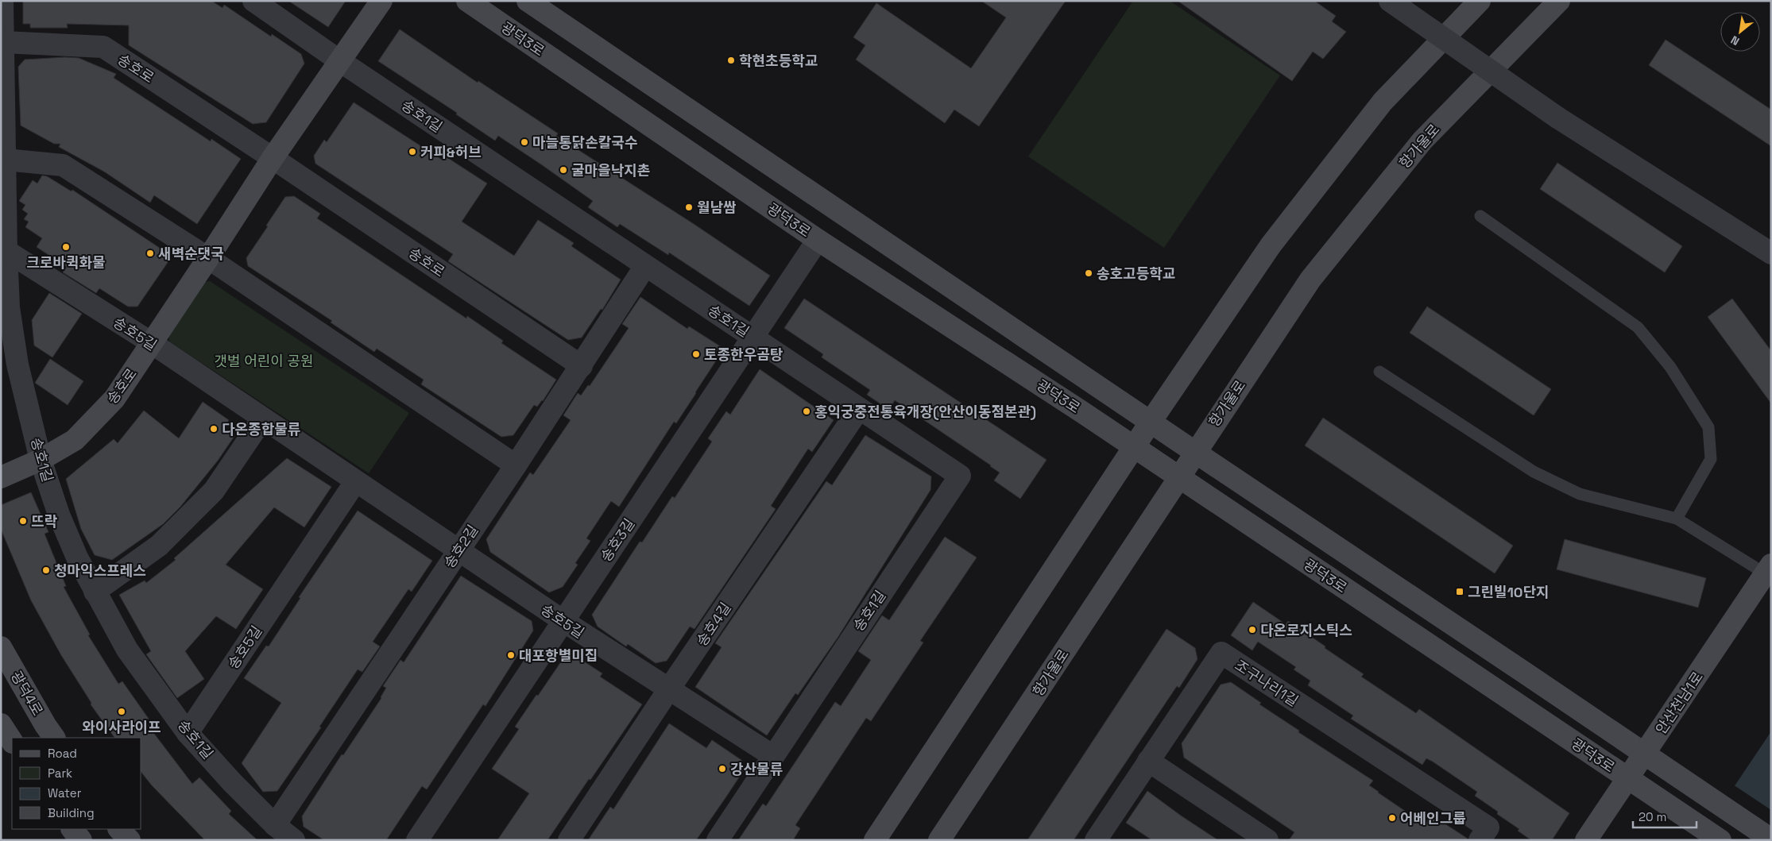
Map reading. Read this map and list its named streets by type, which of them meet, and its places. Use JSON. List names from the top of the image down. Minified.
{"streets":{"main road":["광덕3로","송호로","항가울로","광덕4로","안산천남1로"],"street":["송호1길","송호5길","송호3길","송호2길","송호4길","조구나리1길"]},"crossings":[["광덕3로","항가울로"],["광덕3로","송호3길"],["광덕3로","안산천남1로"],["송호로","송호1길"],["송호로","송호5길"],["송호로","송호2길"],["송호1길","송호5길"],["송호1길","송호3길"],["송호1길","송호2길"],["송호1길","송호4길"],["송호5길","송호3길"],["송호5길","송호2길"],["송호5길","송호4길"]],"parks":["갯벌 어린이 공원"],"places":{"other":["학현초등학교","마늘통닭손칼국수","커피&허브","굴마을낙지촌","월남쌈","크로바퀵화물","새벽순댓국","송호고등학교","토종한우곰탕","홍익궁중전통육개장(안산이동점본관)","다온종합물류","뜨락","청마익스프레스","다온로지스틱스","대포항별미집","와이사라이프","강산물류","어베인그룹"],"transit":["그린빌10단지"]},"legend":["Road","Park","Water","Building"],"scale_bar":"20 m","north":"bottom left"}
